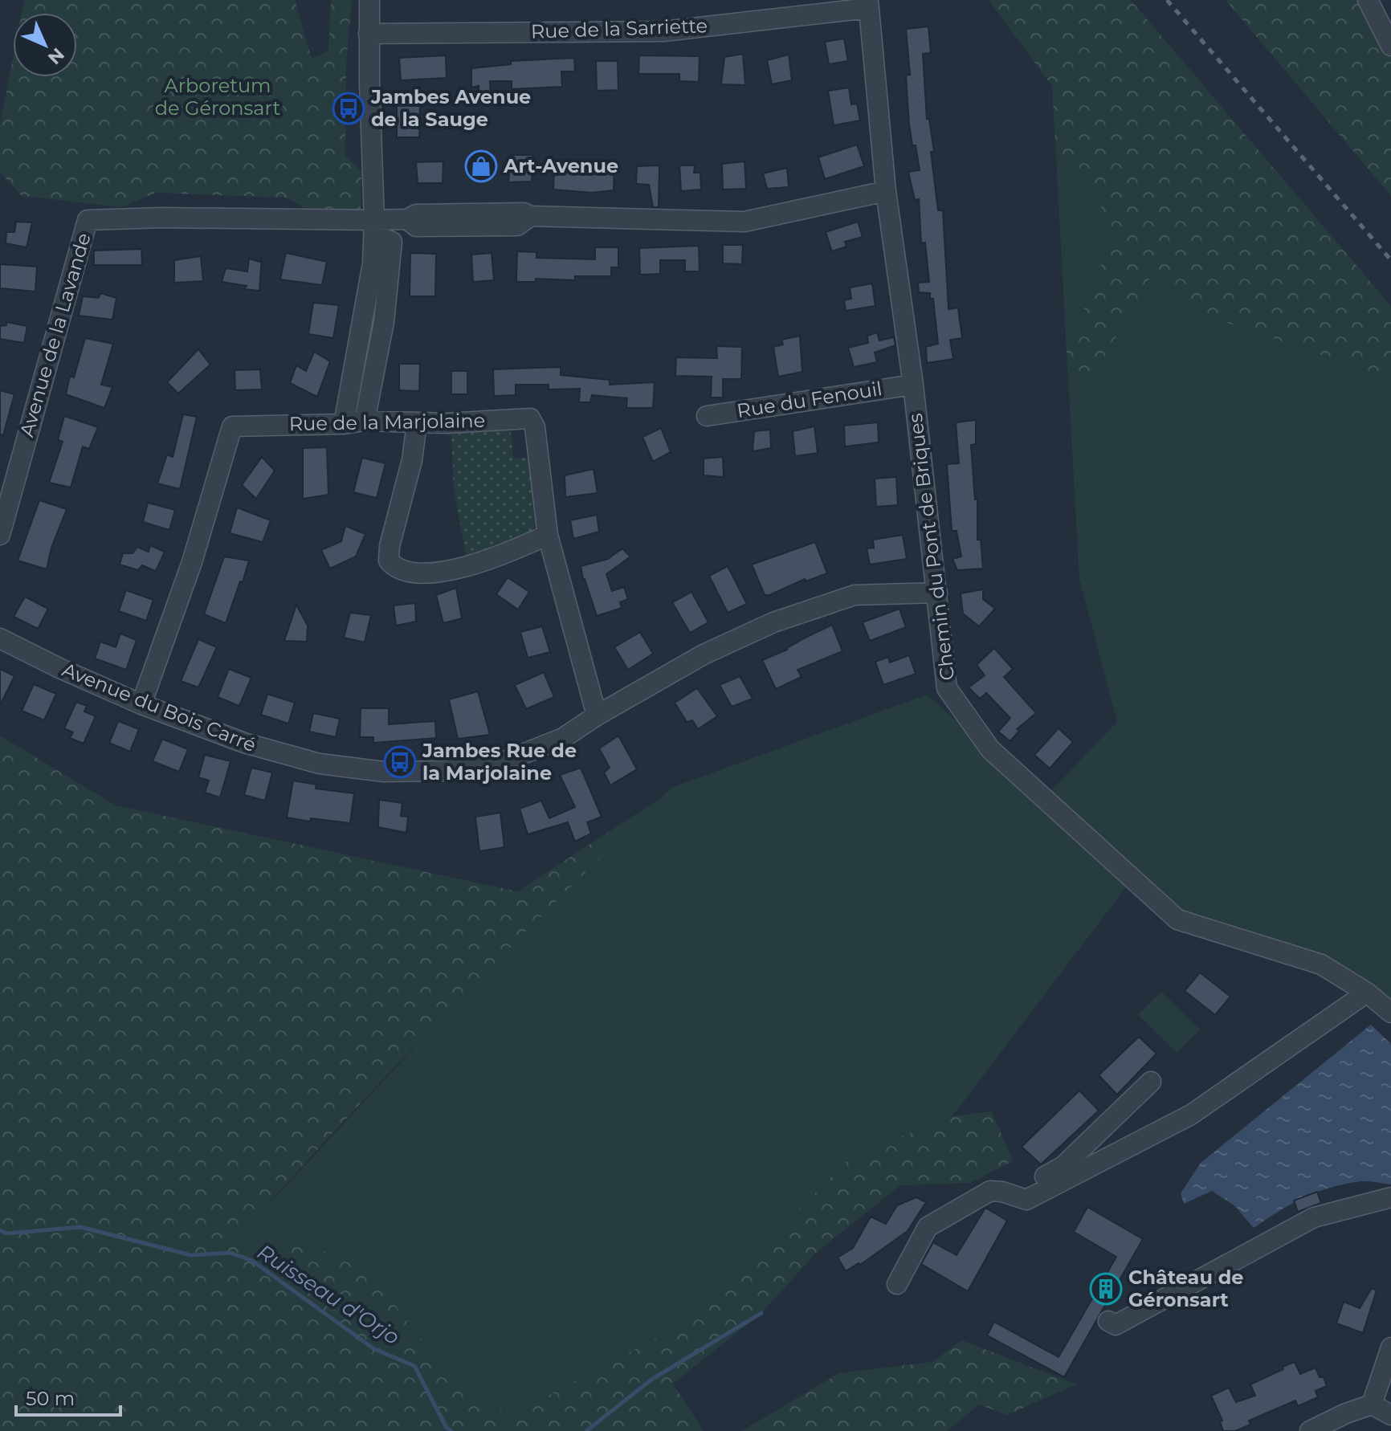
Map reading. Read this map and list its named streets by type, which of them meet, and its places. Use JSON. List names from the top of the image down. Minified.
{"streets":{"street":["Rue de la Sarriette","Avenue de la Lavande","Rue du Fenouil","Rue de la Marjolaine","Chemin du Pont de Briques","Avenue du Bois Carré"]},"crossings":[["Rue de la Sarriette","Chemin du Pont de Briques"],["Avenue de la Lavande","Chemin du Pont de Briques"],["Rue du Fenouil","Chemin du Pont de Briques"],["Rue de la Marjolaine","Avenue du Bois Carré"],["Chemin du Pont de Briques","Avenue du Bois Carré"]],"water":["Ruisseau d'Orjo"],"parks":["Arboretum de Géronsart"],"places":{"bus stop":["Jambes Avenue de la Sauge","Jambes Rue de la Marjolaine"],"shop":["Art-Avenue"],"building":["Château de Géronsart"]},"scale_bar":"50 m","north":"bottom right"}
